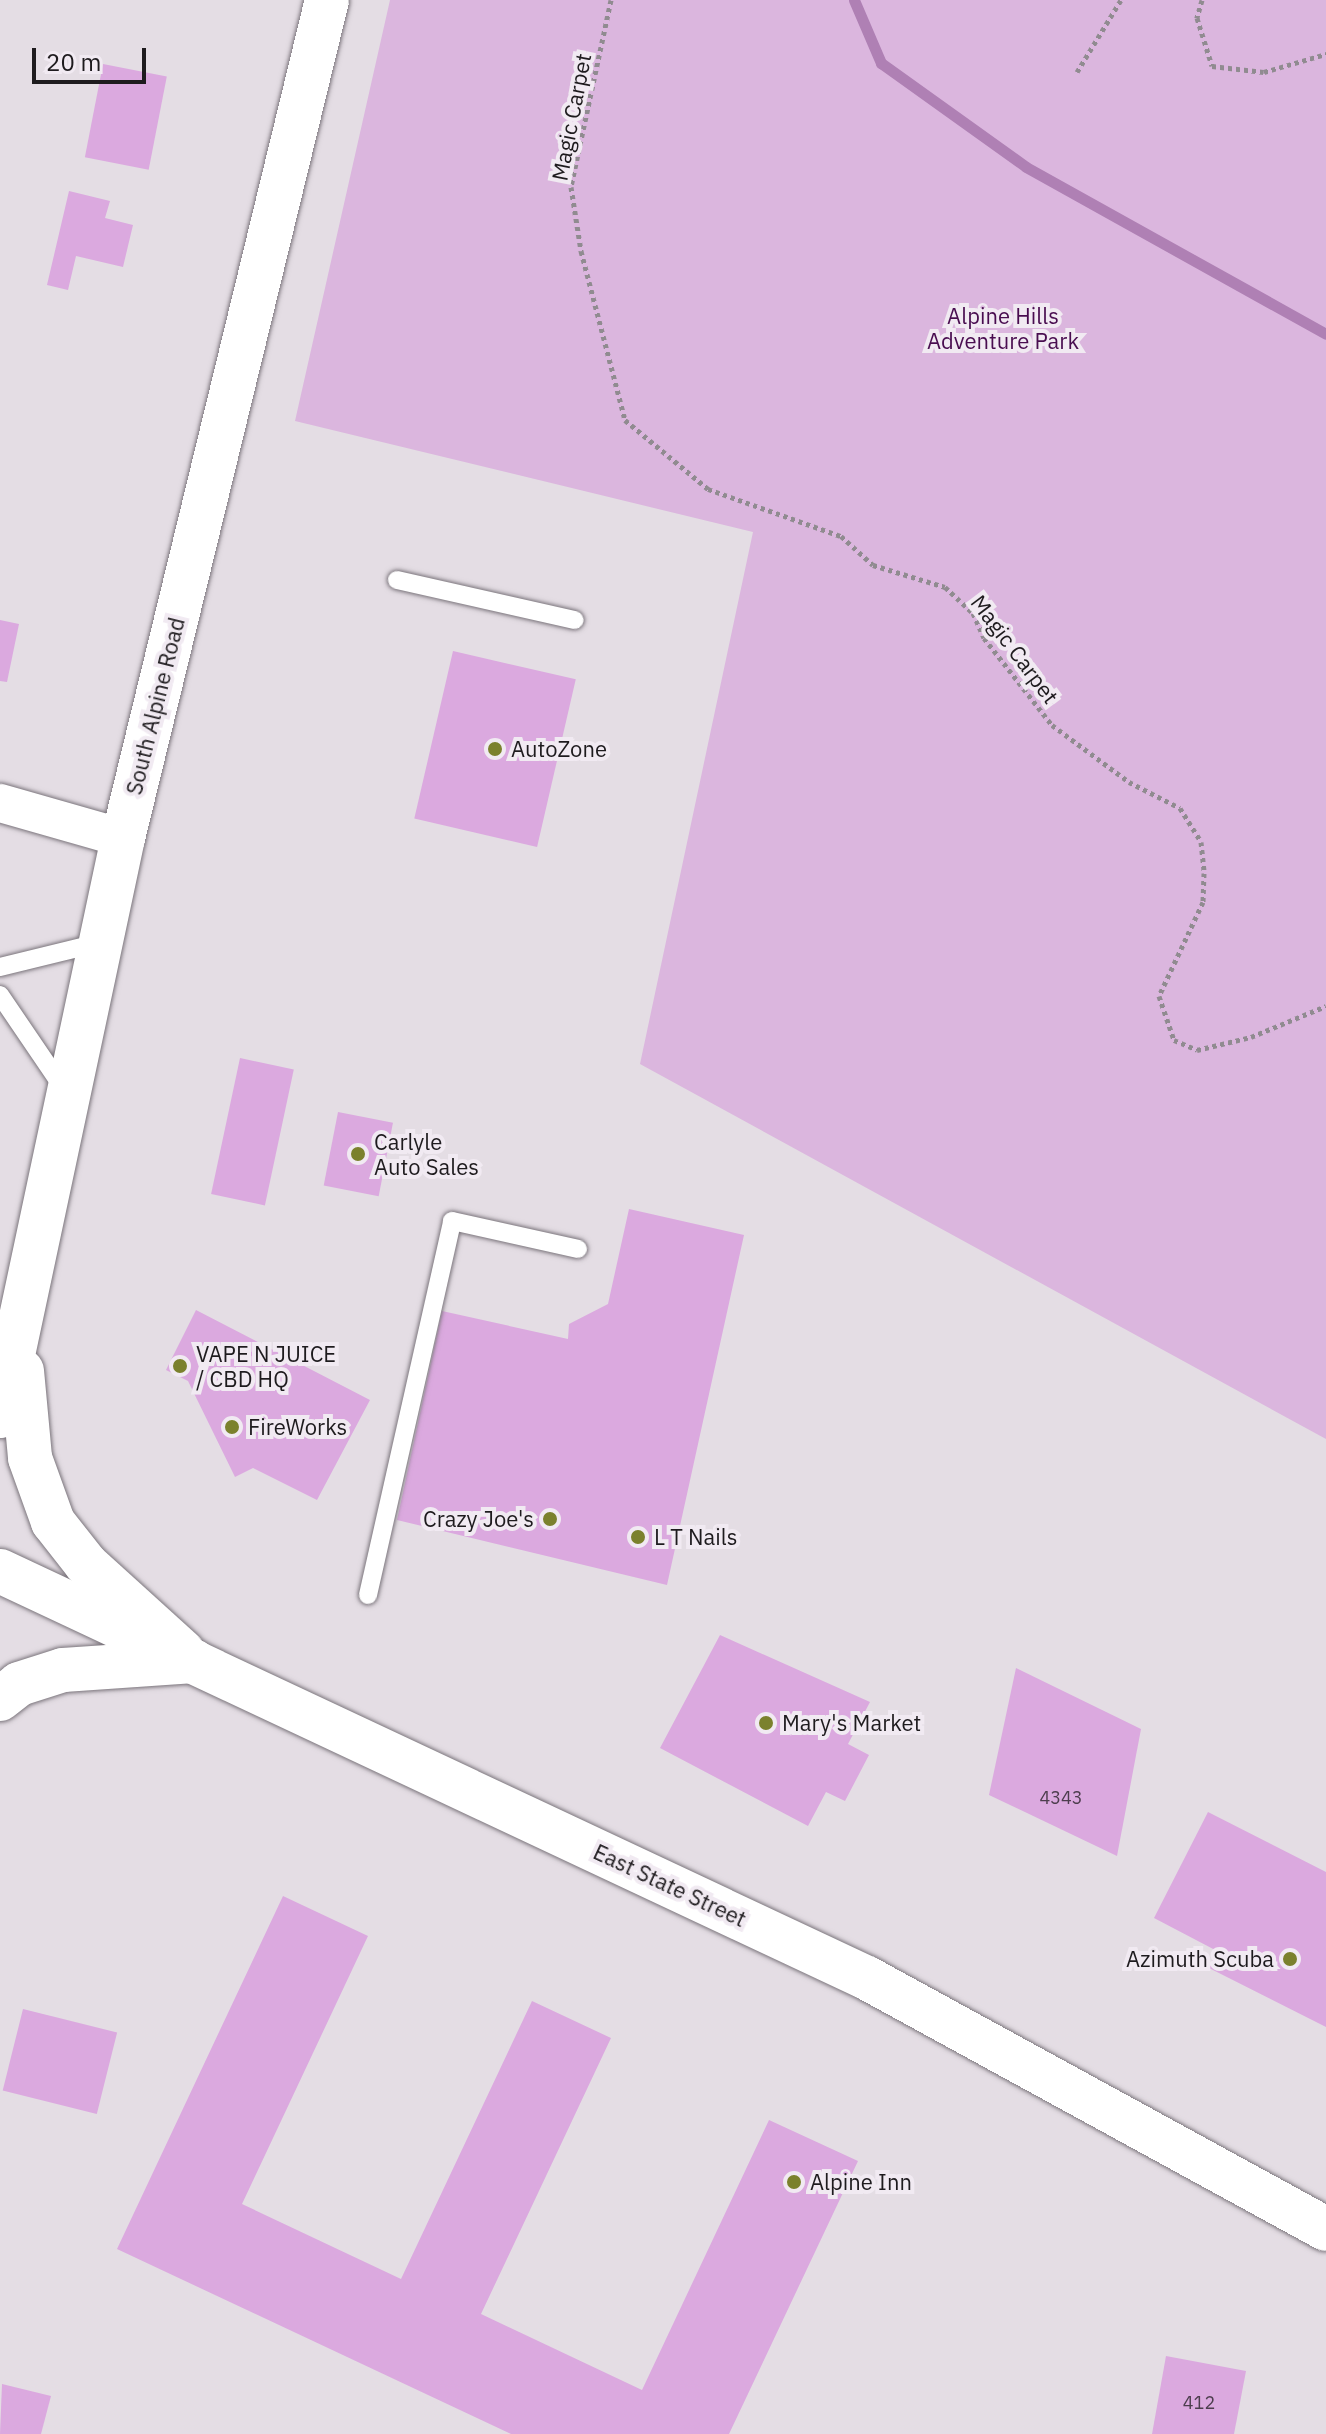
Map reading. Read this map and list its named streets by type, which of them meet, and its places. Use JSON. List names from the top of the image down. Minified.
{"streets":{"main road":["South Alpine Road","East State Street"],"path":["Magic Carpet"]},"parks":["Alpine Hills Adventure Park"],"places":["AutoZone","Carlyle Auto Sales","VAPE N JUICE / CBD HQ","FireWorks","Crazy Joe's","L T Nails","Mary's Market","Azimuth Scuba","Alpine Inn"],"house_numbers":["4343","412"],"scale_bar":"20 m"}
